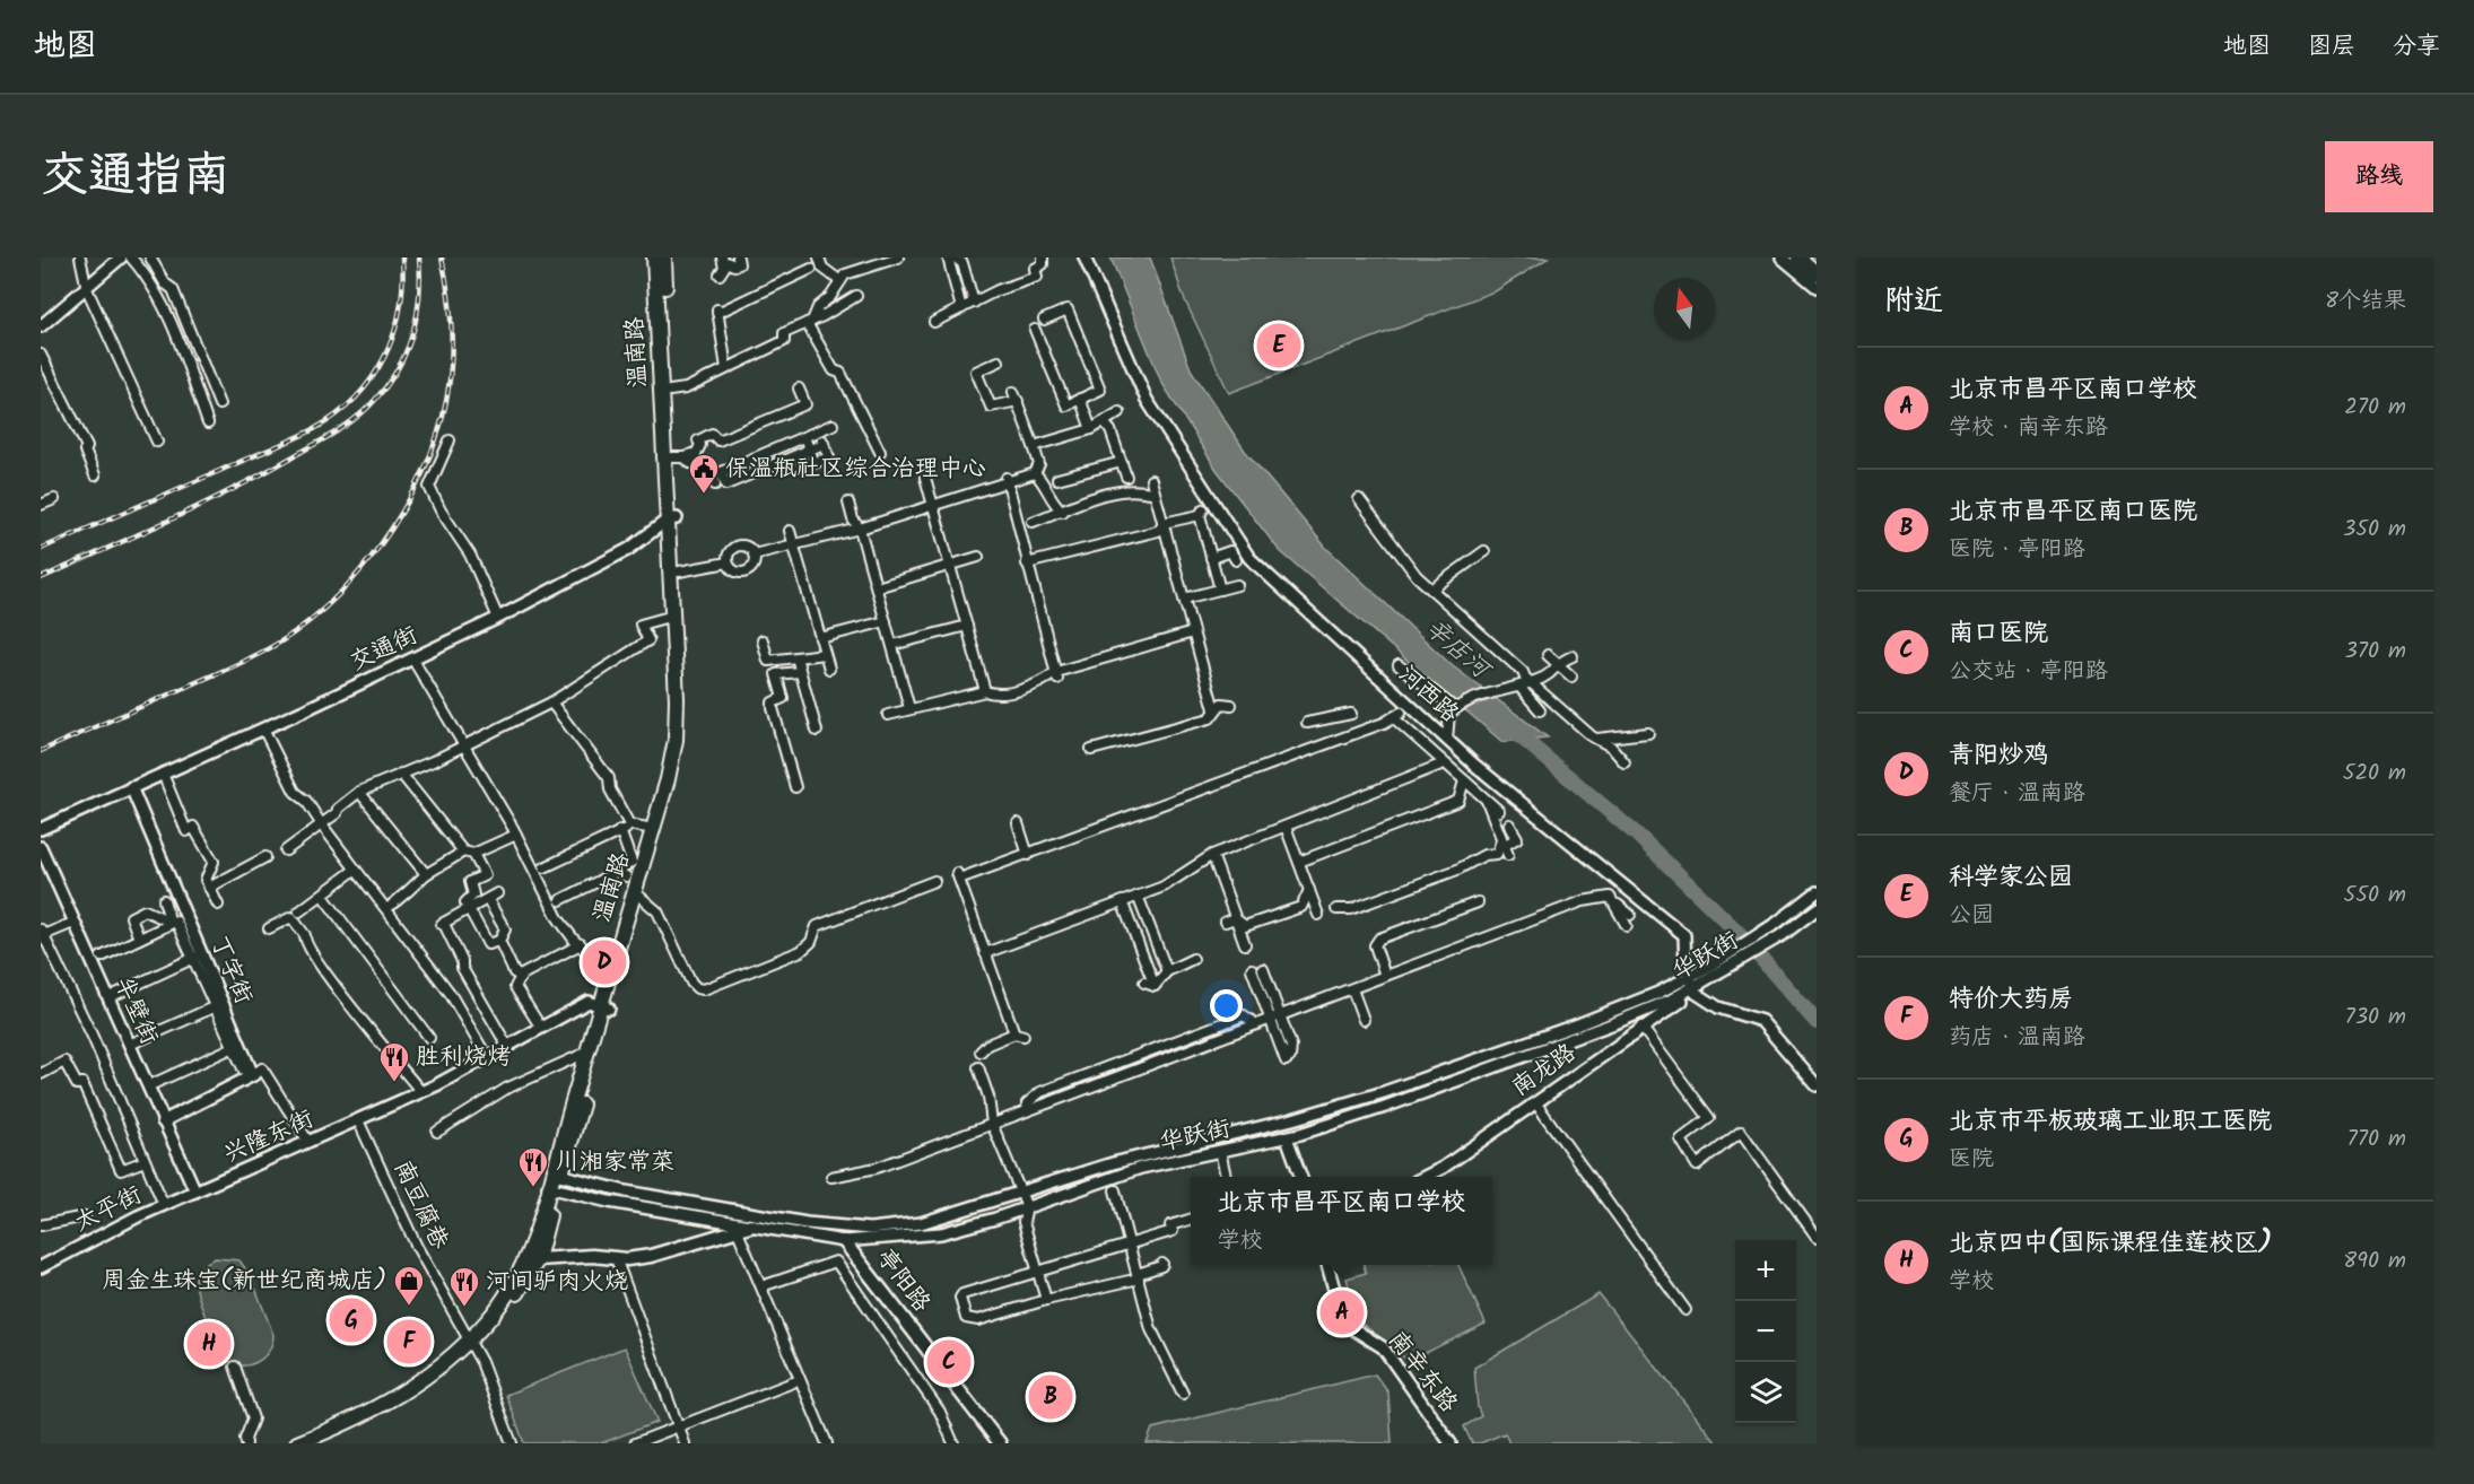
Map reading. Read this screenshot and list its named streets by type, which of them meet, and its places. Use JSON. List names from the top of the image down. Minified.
{"streets":{"main road":["温南路","亭阳路"],"street":["交通街","河西路","华跃街","丁字街","半壁街","南龙路","兴隆东街","南豆腐巷","太平街","南辛东路"]},"crossings":[["温南路","交通街"],["温南路","华跃街"],["温南路","兴隆东街"],["温南路","南豆腐巷"],["交通街","丁字街"],["河西路","华跃街"],["河西路","南龙路"],["华跃街","南龙路"],["华跃街","亭阳路"],["半壁街","兴隆东街"],["半壁街","太平街"],["兴隆东街","南豆腐巷"],["兴隆东街","太平街"]],"water":["辛店河"],"places":{"public building":["保温瓶社区综合治理中心"],"restaurant":["胜利烧烤","川湘家常菜","河间驴肉火烧"],"shop":["周金生珠宝(新世纪商城店)"]},"north":"top","page":{"header":"地图","nav":["地图","图层","分享"],"title":"交通指南","buttons":"路线","heading":["附近","8个结果"],"pins":["E","D","A","G","F","H","C","B"],"list":[{"mark":"A","name":"北京市昌平区南口学校","note":"学校 · 南辛东路","value":"270 m"},{"mark":"B","name":"北京市昌平区南口医院","note":"医院 · 亭阳路","value":"350 m"},{"mark":"C","name":"南口医院","note":"公交站 · 亭阳路","value":"370 m"},{"mark":"D","name":"青阳炒鸡","note":"餐厅 · 温南路","value":"520 m"},{"mark":"E","name":"科学家公园","note":"公园","value":"550 m"},{"mark":"F","name":"特价大药房","note":"药店 · 温南路","value":"730 m"},{"mark":"G","name":"北京市平板玻璃工业职工医院","note":"医院","value":"770 m"},{"mark":"H","name":"北京四中(国际课程佳莲校区)","note":"学校","value":"890 m"}],"popup":["北京市昌平区南口学校","学校"],"map_buttons":["+","−"]}}
